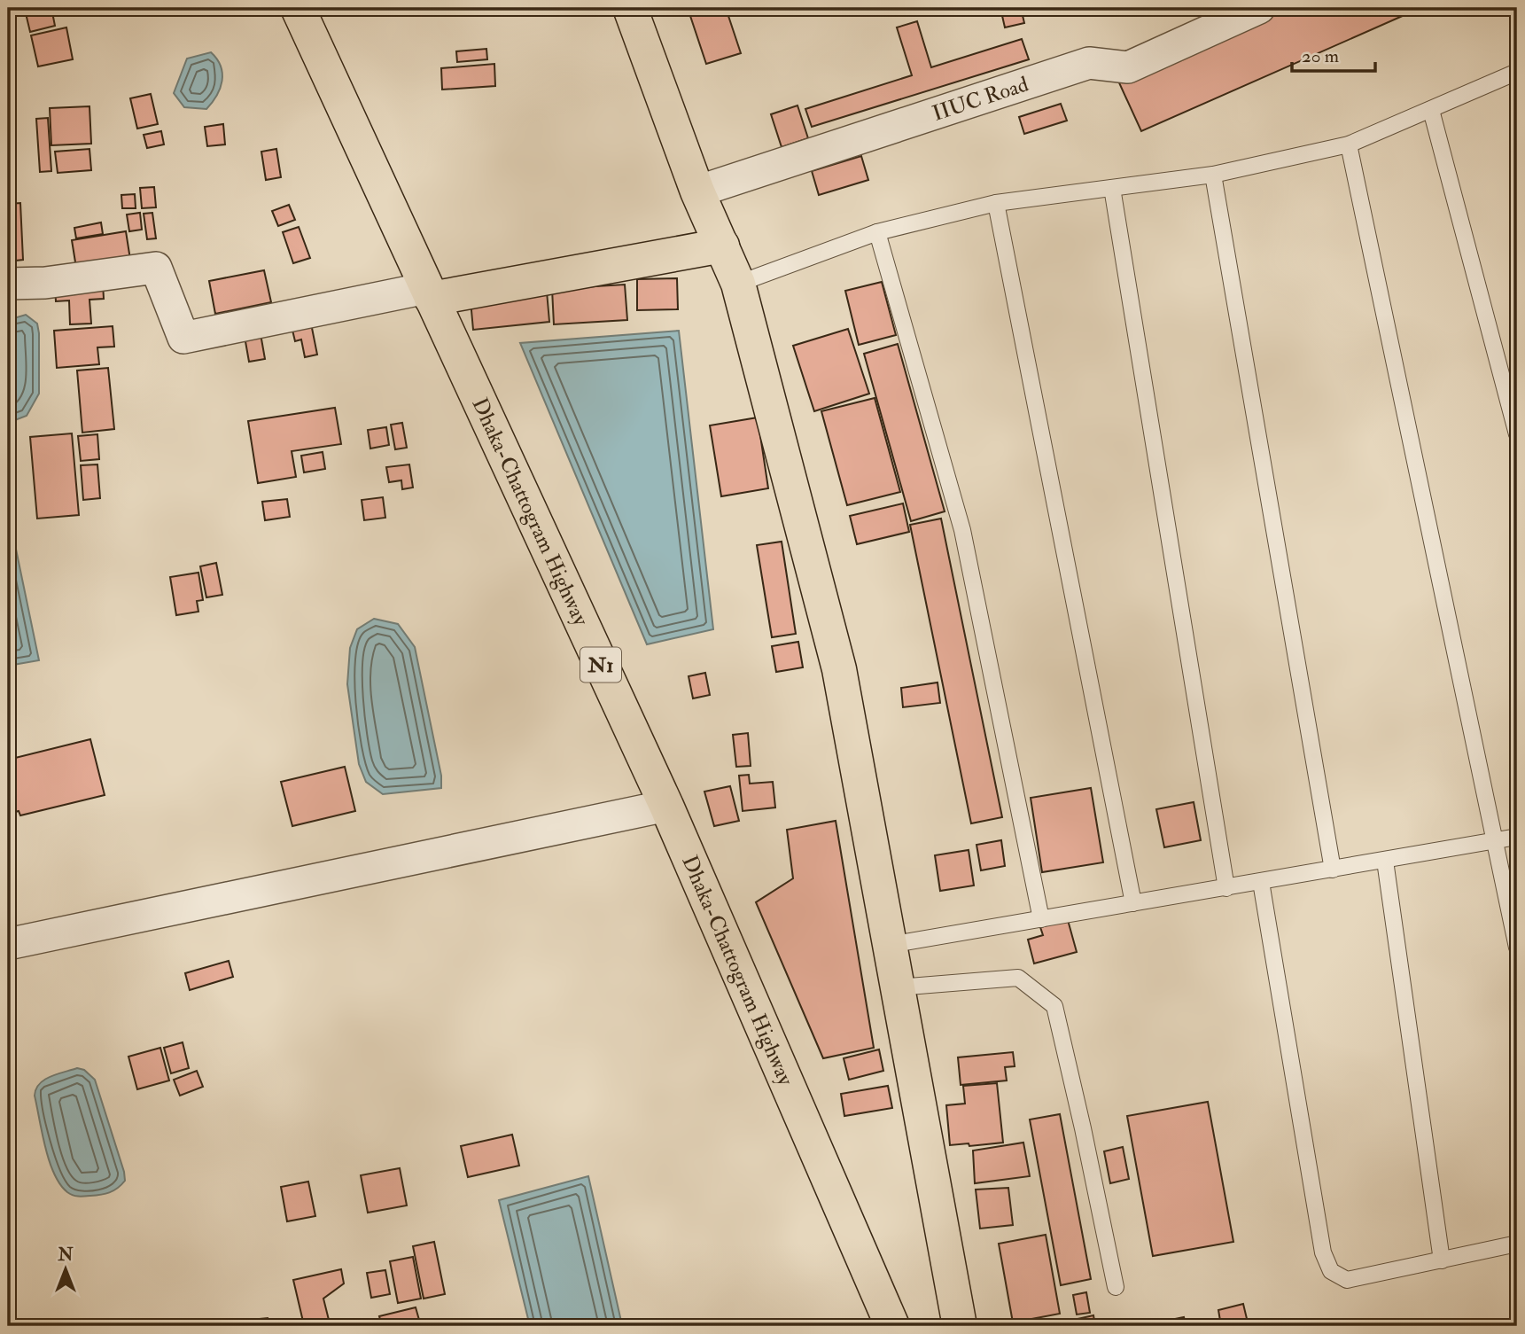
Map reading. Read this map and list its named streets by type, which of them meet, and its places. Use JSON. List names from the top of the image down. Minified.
{"streets":{"highway":["Dhaka-Chattogram Highway","N1"],"street":["IIUC Road"]},"scale_bar":"20 m","north":"top"}
